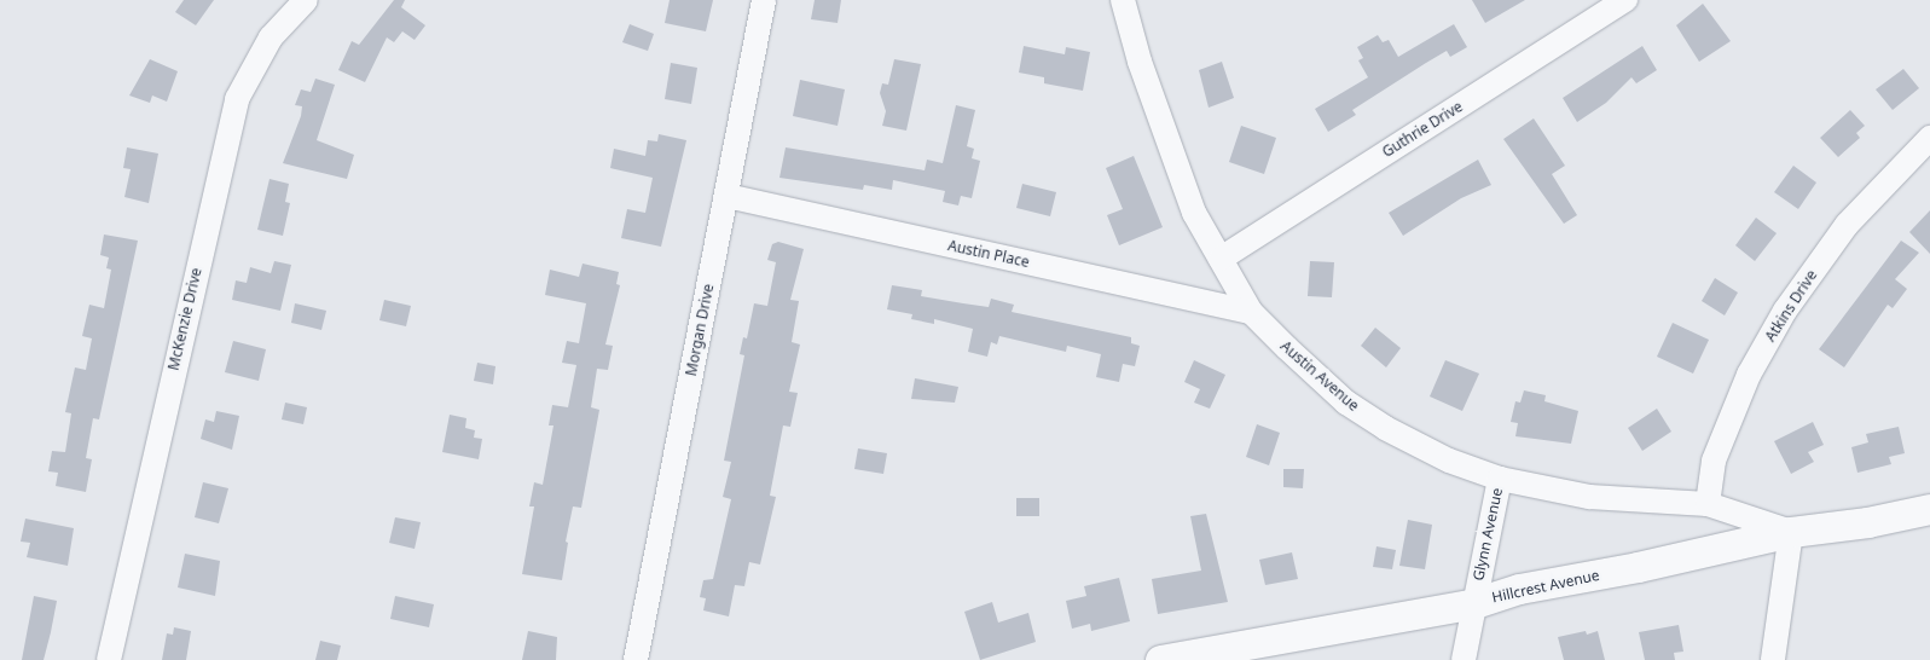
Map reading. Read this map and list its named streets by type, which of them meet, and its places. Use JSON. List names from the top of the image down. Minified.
{"streets":{"street":["Guthrie Drive","Austin Place","Atkins Drive","McKenzie Drive","Morgan Drive","Austin Avenue","Glynn Avenue","Hillcrest Avenue"]},"crossings":[["Guthrie Drive","Austin Avenue"],["Austin Place","Morgan Drive"],["Austin Place","Austin Avenue"],["Atkins Drive","Austin Avenue"],["Austin Avenue","Glynn Avenue"],["Austin Avenue","Hillcrest Avenue"],["Glynn Avenue","Hillcrest Avenue"]]}
